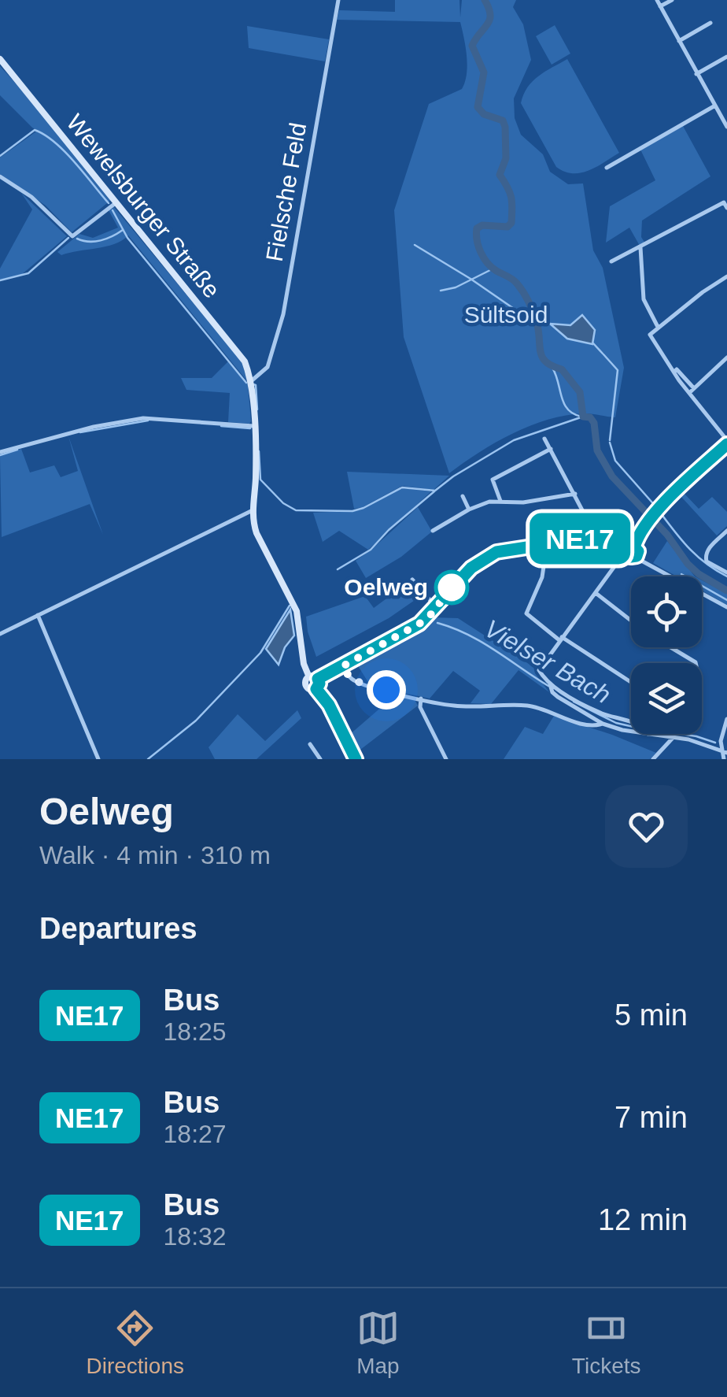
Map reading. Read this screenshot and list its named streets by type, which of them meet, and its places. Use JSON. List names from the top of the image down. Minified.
{"streets":{"main road":["Wewelsburger Straße"],"street":["Fielsche Feld"]},"crossings":[["Fielsche Feld","Wewelsburger Straße"]],"water":["Vielser Bach"],"parks":["Sültsoid"],"places":["Oelweg"],"lines":["bus line NE17"],"page":{"on_map":"NE17","heading":[["Oelweg","Walk · 4 min · 310 m"],"Departures"],"list":[{"mark":"NE17","name":"Bus","note":"18:25","value":"5 min"},{"mark":"NE17","name":"Bus","note":"18:27","value":"7 min"},{"mark":"NE17","name":"Bus","note":"18:32","value":"12 min"}],"tabs":["Directions","Map","Tickets"]}}
